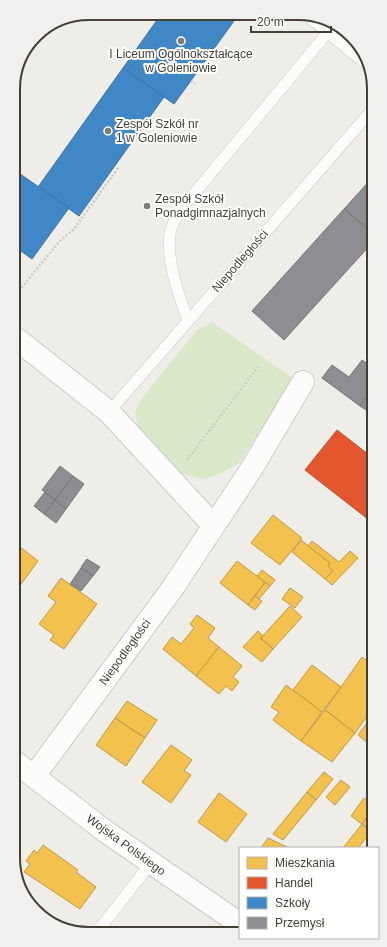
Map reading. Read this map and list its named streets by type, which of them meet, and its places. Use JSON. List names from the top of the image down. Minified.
{"streets":{"street":["Niepodległości","Wojska Polskiego"]},"crossings":[["Niepodległości","Wojska Polskiego"]],"places":["I Liceum Ogólnokształcące w Goleniowie","Zespół Szkół nr 1 w Goleniowie","Zespół Szkół Ponadgimnazjalnych"],"legend":["Mieszkania","Handel","Szkoły","Przemysł"],"scale_bar":"20 m"}
